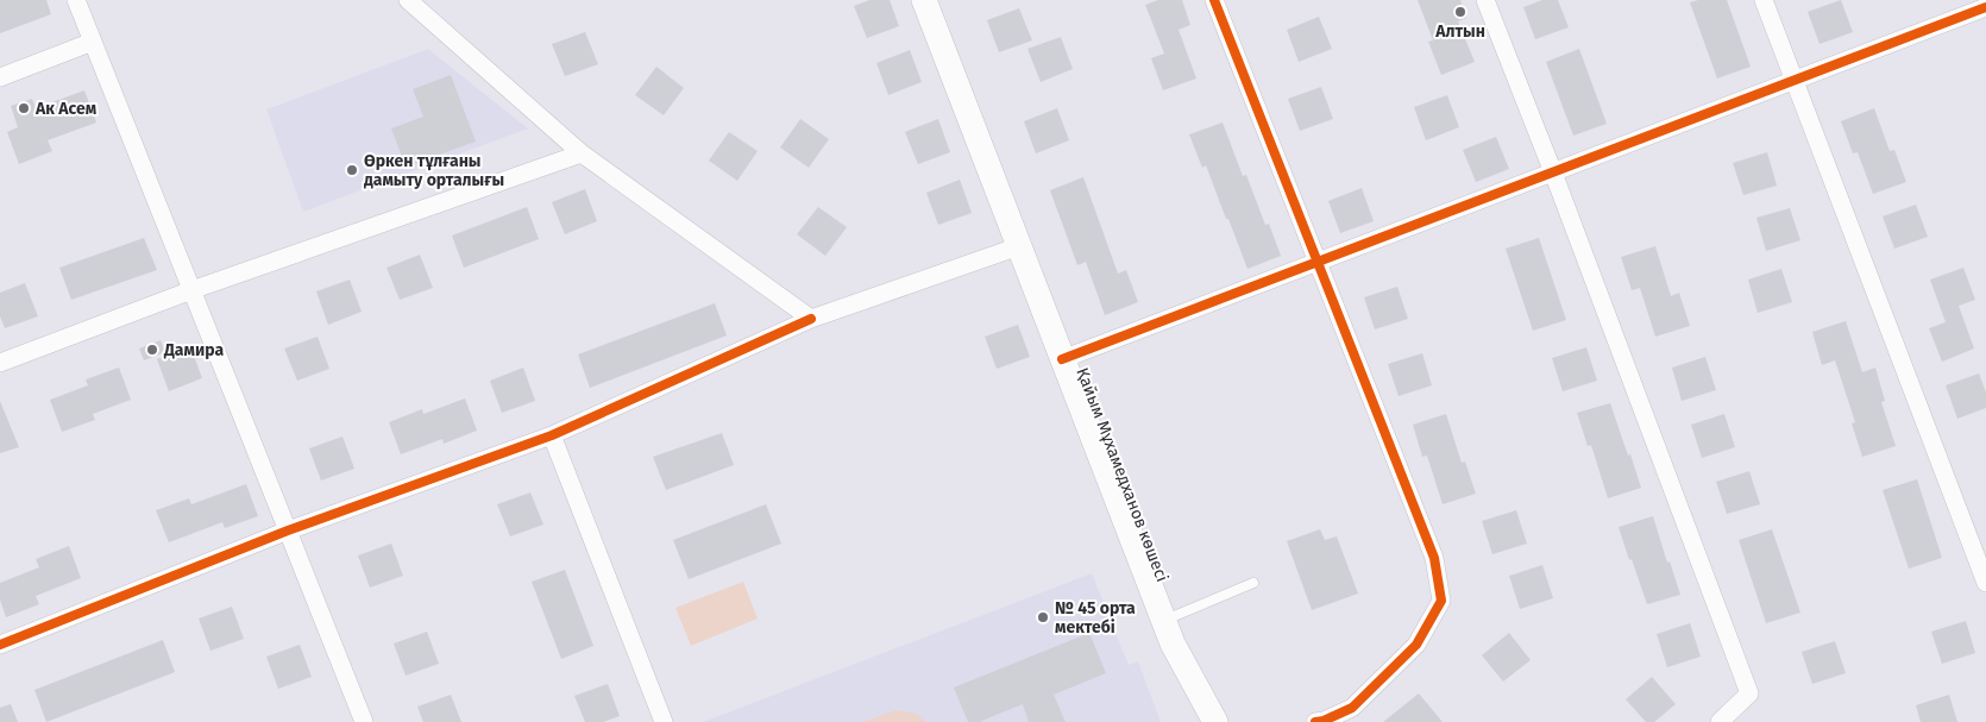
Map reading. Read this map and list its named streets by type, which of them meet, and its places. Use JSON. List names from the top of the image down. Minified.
{"streets":{"street":["Қайым Мұхамедханов көшесі"]},"places":["Алтын","Ак Асем","Өркен тұлғаны дамыту орталығы","Дамира","№ 45 орта мектебі"]}
